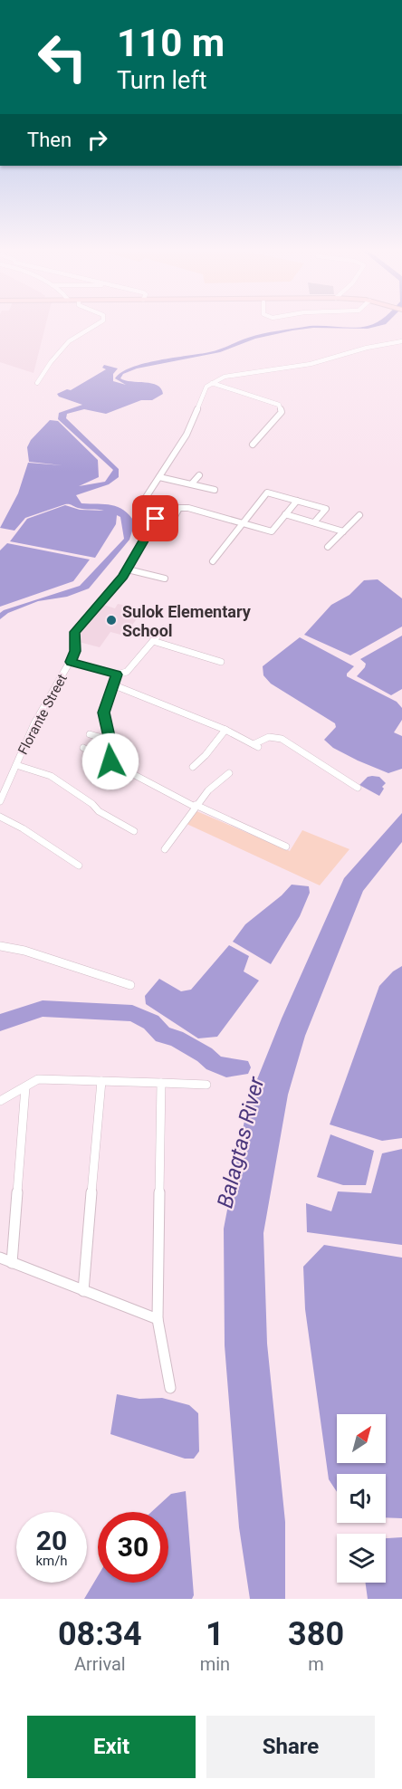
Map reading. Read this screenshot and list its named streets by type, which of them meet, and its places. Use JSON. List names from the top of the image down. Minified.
{"streets":{"street":["Florante Street"]},"water":["Balagtas River"],"places":["Sulok Elementary School"],"north":"top right","page":{"turn":["110 m","Turn left"],"then":"Then","speed":"20 km/h","limit":"30","eta":["08:34","Arrival","1","min","380","m"],"buttons":["Exit","Share"]}}
